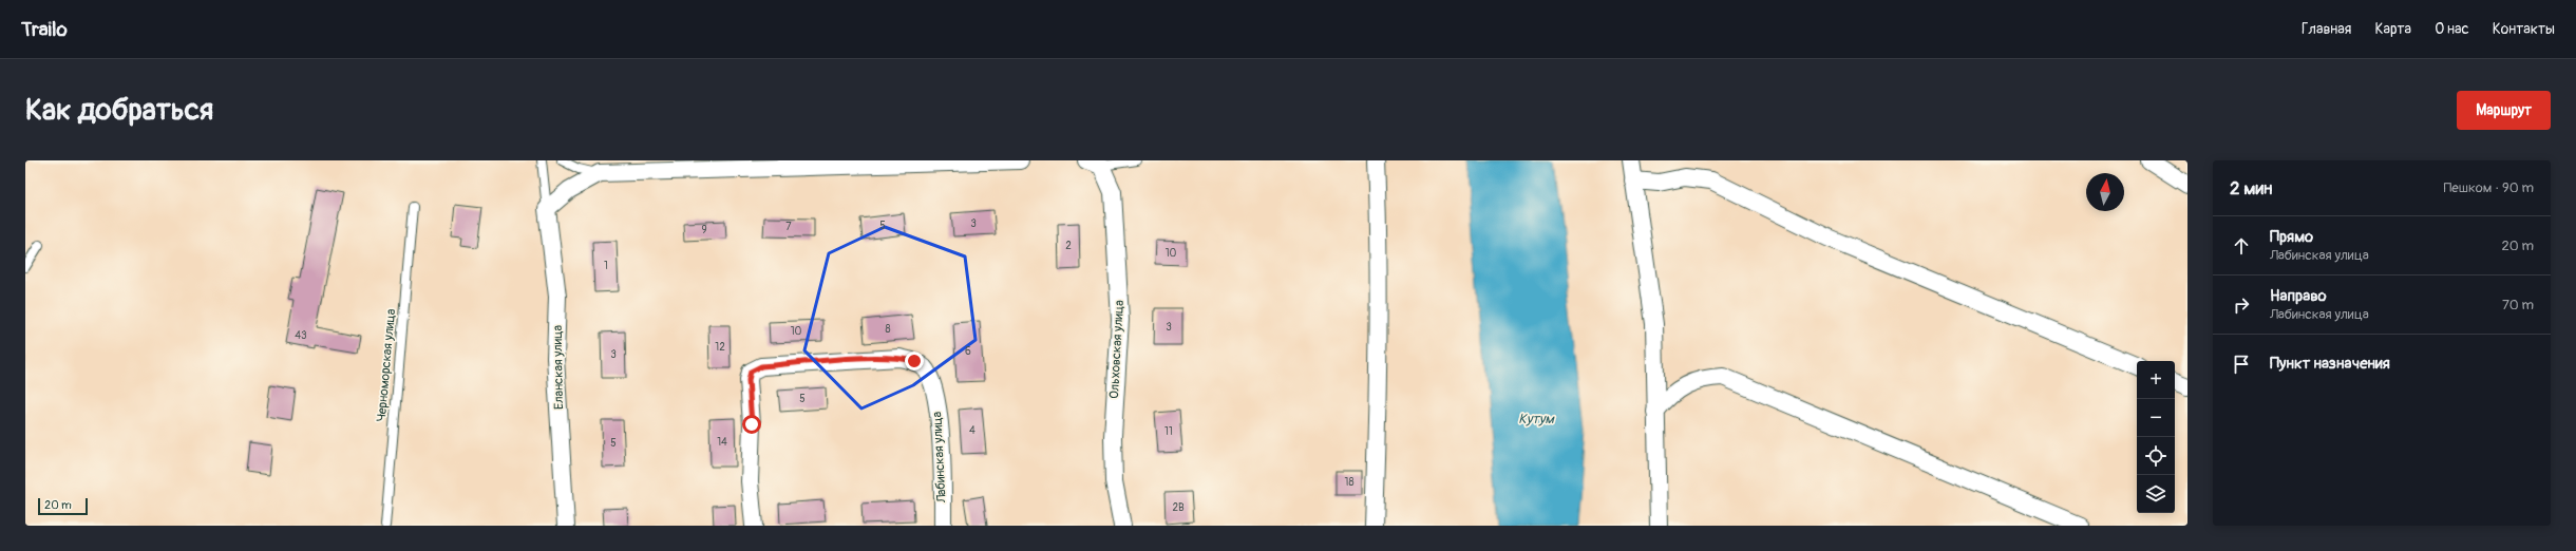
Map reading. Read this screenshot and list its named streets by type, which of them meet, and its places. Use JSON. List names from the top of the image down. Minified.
{"streets":{"street":["Ольховская улица","Еланская улица","Лабинская улица"],"lane":["Черноморская улица"]},"water":["Кутум"],"house_numbers":["3","5","7","9","2","10","1","3","8","10","43","12","6","3","5","4","11","14","5","18","2В"],"scale_bar":"20 m","north":"top","page":{"header":"Trailo","nav":["Главная","Карта","О нас","Контакты"],"buttons":"Маршрут","title":"Как добраться","heading":["2 мин","Пешком · 90 m"],"list":[["Прямо","Лабинская улица","20 m"],["Направо","Лабинская улица","70 m"],"Пункт назначения"],"map_buttons":["+","−"],"scale":"20 m"}}
